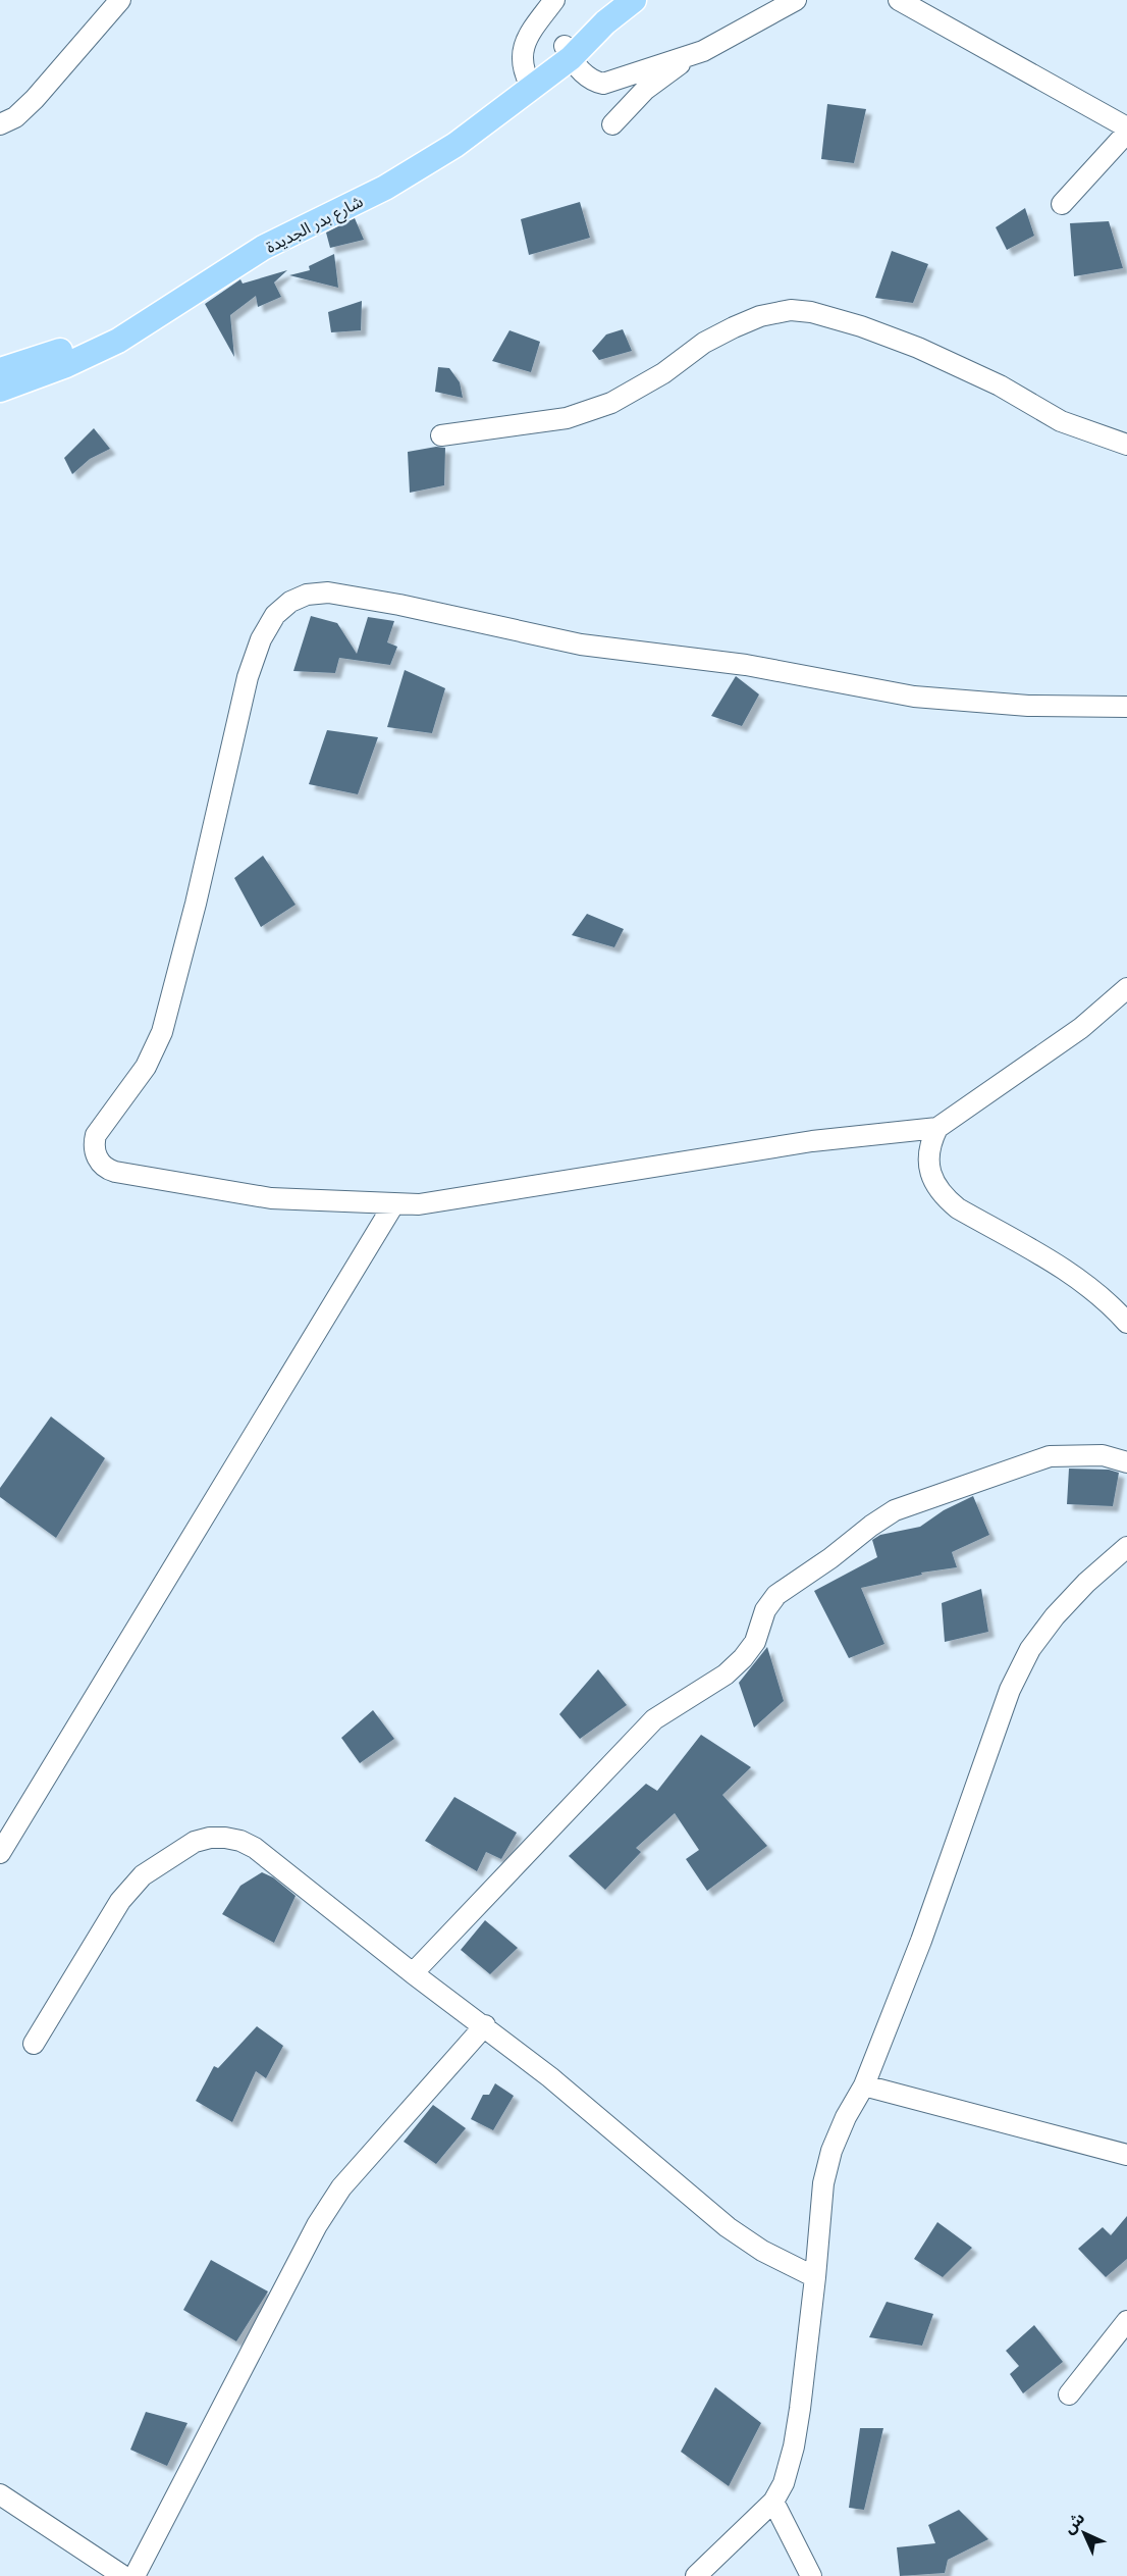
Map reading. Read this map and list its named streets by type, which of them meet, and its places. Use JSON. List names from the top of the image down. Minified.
{"streets":{"main road":["شارع بدر الجديدة"]},"north":"top left"}
